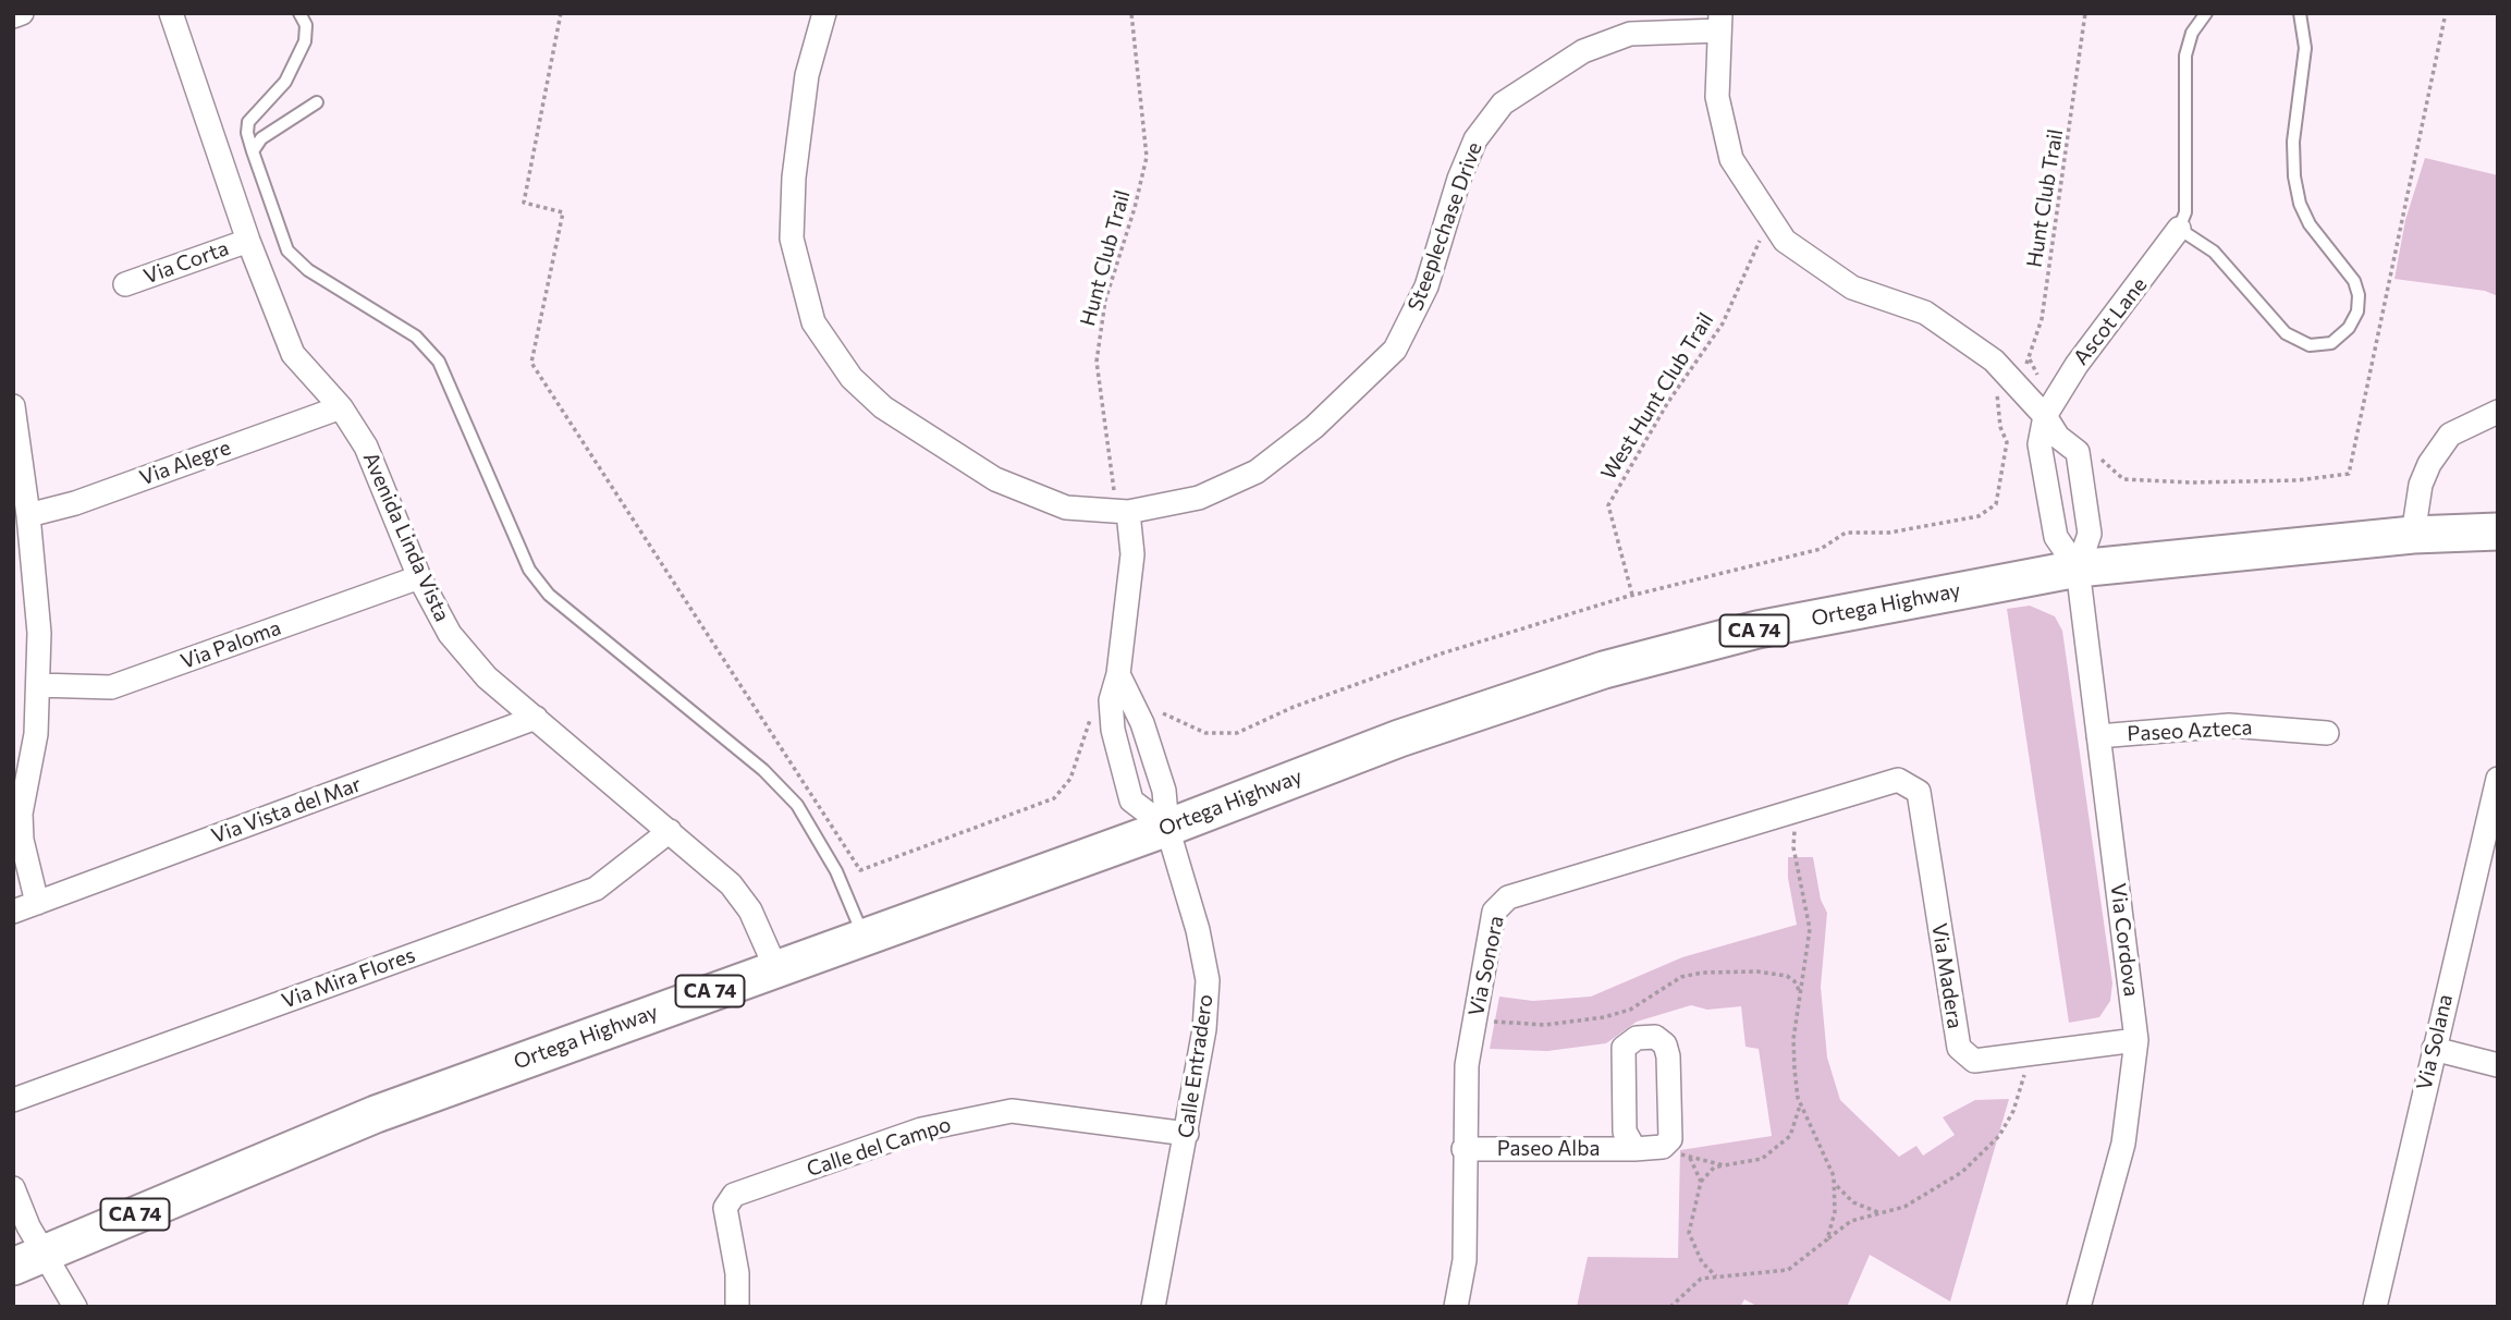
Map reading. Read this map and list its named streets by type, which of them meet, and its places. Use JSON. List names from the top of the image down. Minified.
{"streets":{"main road":["Ortega Highway","CA 74"],"street":["Steeplechase Drive","Via Corta","Ascot Lane","Via Alegre","Avenida Linda Vista","Via Paloma","Paseo Azteca","Via Vista del Mar","Via Cordova","Via Sonora","Via Madera","Via Mira Flores","Via Solana","Calle Entradero","Calle del Campo","Paseo Alba"],"path":["Hunt Club Trail","West Hunt Club Trail"]},"crossings":[["Hunt Club Trail","Steeplechase Drive"],["Hunt Club Trail","Calle Entradero"],["Steeplechase Drive","Calle Entradero"],["Via Corta","Avenida Linda Vista"],["Via Alegre","Avenida Linda Vista"],["Avenida Linda Vista","Ortega Highway"],["Avenida Linda Vista","Via Paloma"],["Avenida Linda Vista","Via Vista del Mar"],["Avenida Linda Vista","Via Mira Flores"],["Ortega Highway","Via Cordova"],["Ortega Highway","Calle Entradero"],["Paseo Azteca","Via Cordova"],["Via Cordova","Via Madera"],["Via Sonora","Via Madera"],["Via Sonora","Paseo Alba"],["Calle Entradero","Calle del Campo"]]}
